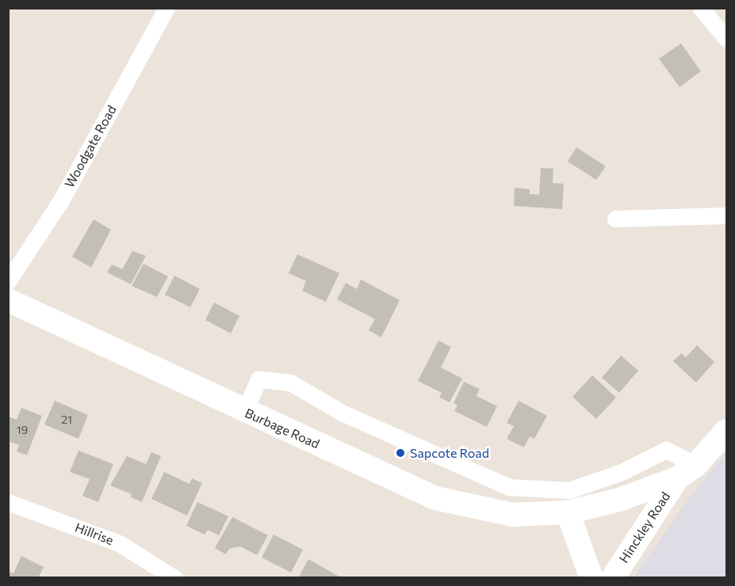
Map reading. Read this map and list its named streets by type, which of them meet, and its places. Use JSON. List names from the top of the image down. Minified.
{"streets":{"main road":["Burbage Road","Hinckley Road"],"street":["Woodgate Road","Hillrise"]},"places":["Sapcote Road"],"house_numbers":["21","19"]}
